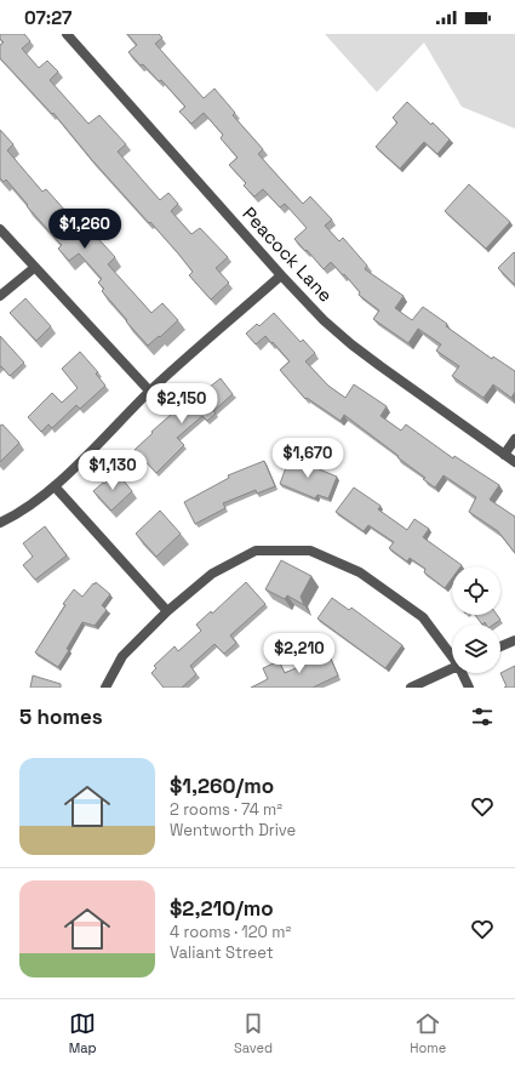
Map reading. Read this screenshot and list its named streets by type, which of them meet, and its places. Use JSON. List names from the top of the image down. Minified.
{"streets":{"street":["Peacock Lane"]},"page":{"status":"07:27","price":["$1,260","$2,150","$1,670","$1,130","$2,210"],"heading":"5 homes","list":[{"name":"$1,260/mo","note":"2 rooms · 74 m² · Wentworth Drive"},{"name":"$2,210/mo","note":"4 rooms · 120 m² · Valiant Street"}],"tabs":["Map","Saved","Home"]}}
